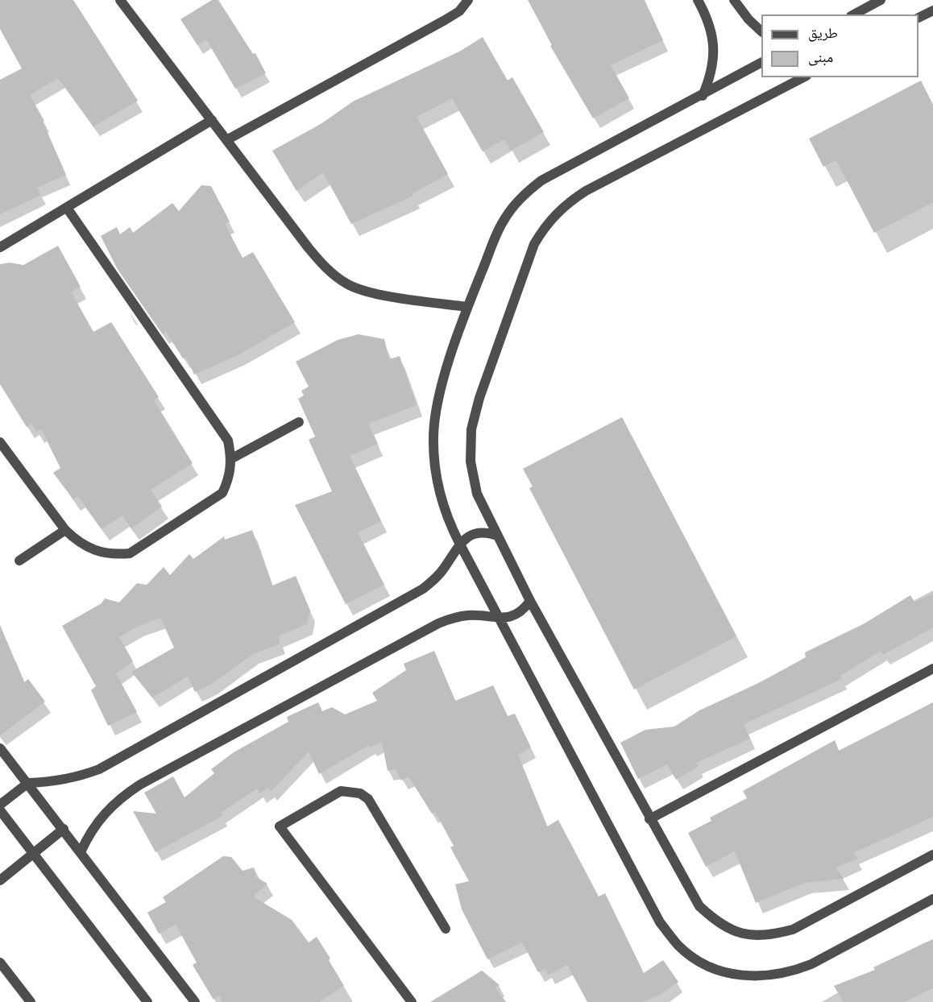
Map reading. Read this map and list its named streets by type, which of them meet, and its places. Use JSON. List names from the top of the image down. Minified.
{"legend":["طريق","مبنى"]}
